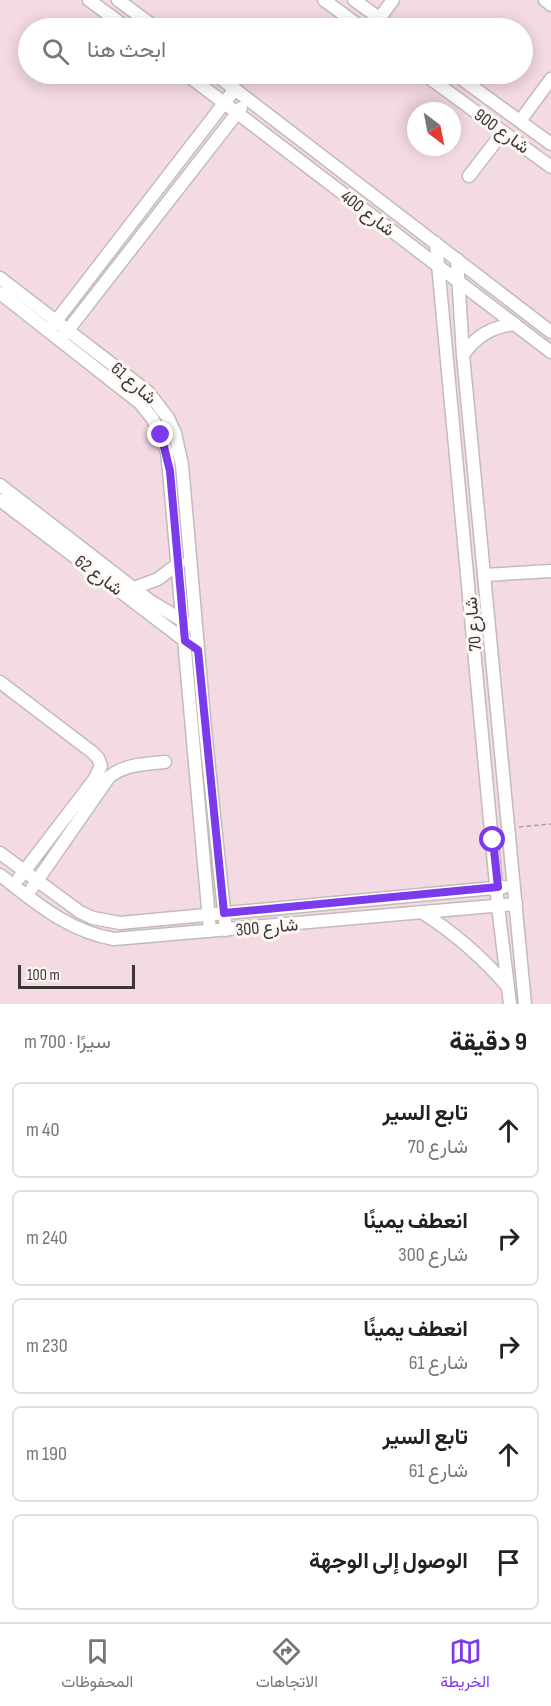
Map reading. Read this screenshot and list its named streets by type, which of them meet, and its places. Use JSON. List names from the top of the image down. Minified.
{"streets":{"street":["شارع 900","شارع 400","شارع 61","شارع 62","شارع 70","شارع 300"]},"crossings":[["شارع 400","شارع 70"],["شارع 61","شارع 62"],["شارع 61","شارع 300"],["شارع 70","شارع 300"]],"scale_bar":"100 m","north":"bottom right","page":{"search":"ابحث هنا","scale":"100 m","heading":["9 دقيقة","سيرًا · 700 m"],"list":[["تابع السير","شارع 70","40 m"],["انعطف يمينًا","شارع 300","240 m"],["انعطف يمينًا","شارع 61","230 m"],["تابع السير","شارع 61","190 m"],"الوصول إلى الوجهة"],"nav":["الخريطة","الاتجاهات","المحفوظات"]}}
